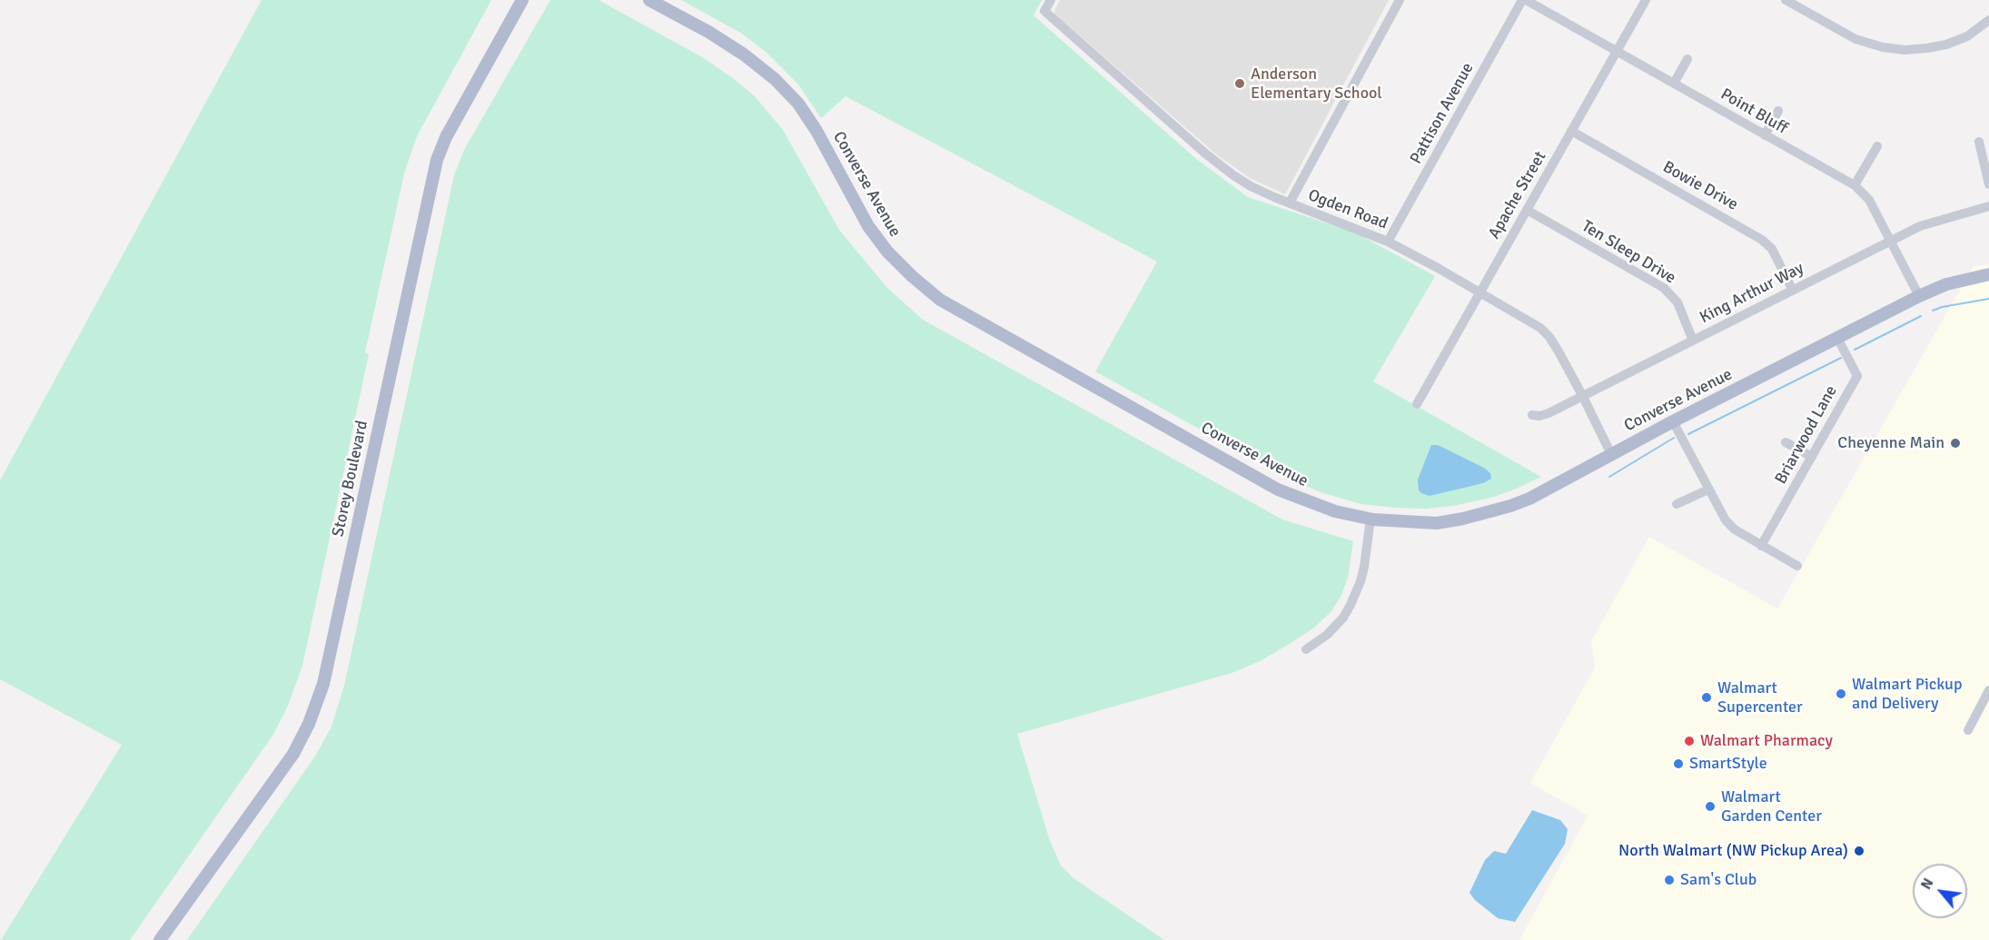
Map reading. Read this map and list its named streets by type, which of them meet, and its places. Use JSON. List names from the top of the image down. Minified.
{"streets":{"main road":["Converse Avenue","Storey Boulevard"],"street":["Point Bluff","Pattison Avenue","Bowie Drive","Apache Street","Ogden Road","Ten Sleep Drive","King Arthur Way","Briarwood Lane"]},"crossings":[["Point Bluff","Pattison Avenue"],["Point Bluff","Converse Avenue"],["Point Bluff","Apache Street"],["Point Bluff","King Arthur Way"],["Pattison Avenue","Ogden Road"],["Converse Avenue","Ogden Road"],["Converse Avenue","Briarwood Lane"],["Bowie Drive","Apache Street"],["Bowie Drive","King Arthur Way"],["Apache Street","Ogden Road"],["Apache Street","Ten Sleep Drive"],["Ogden Road","King Arthur Way"],["Ten Sleep Drive","King Arthur Way"]],"places":["Anderson Elementary School","Cheyenne Main","Walmart Pickup and Delivery","Walmart Supercenter","Walmart Pharmacy","SmartStyle","Walmart Garden Center","North Walmart (NW Pickup Area)","Sam's Club"],"north":"top left"}
